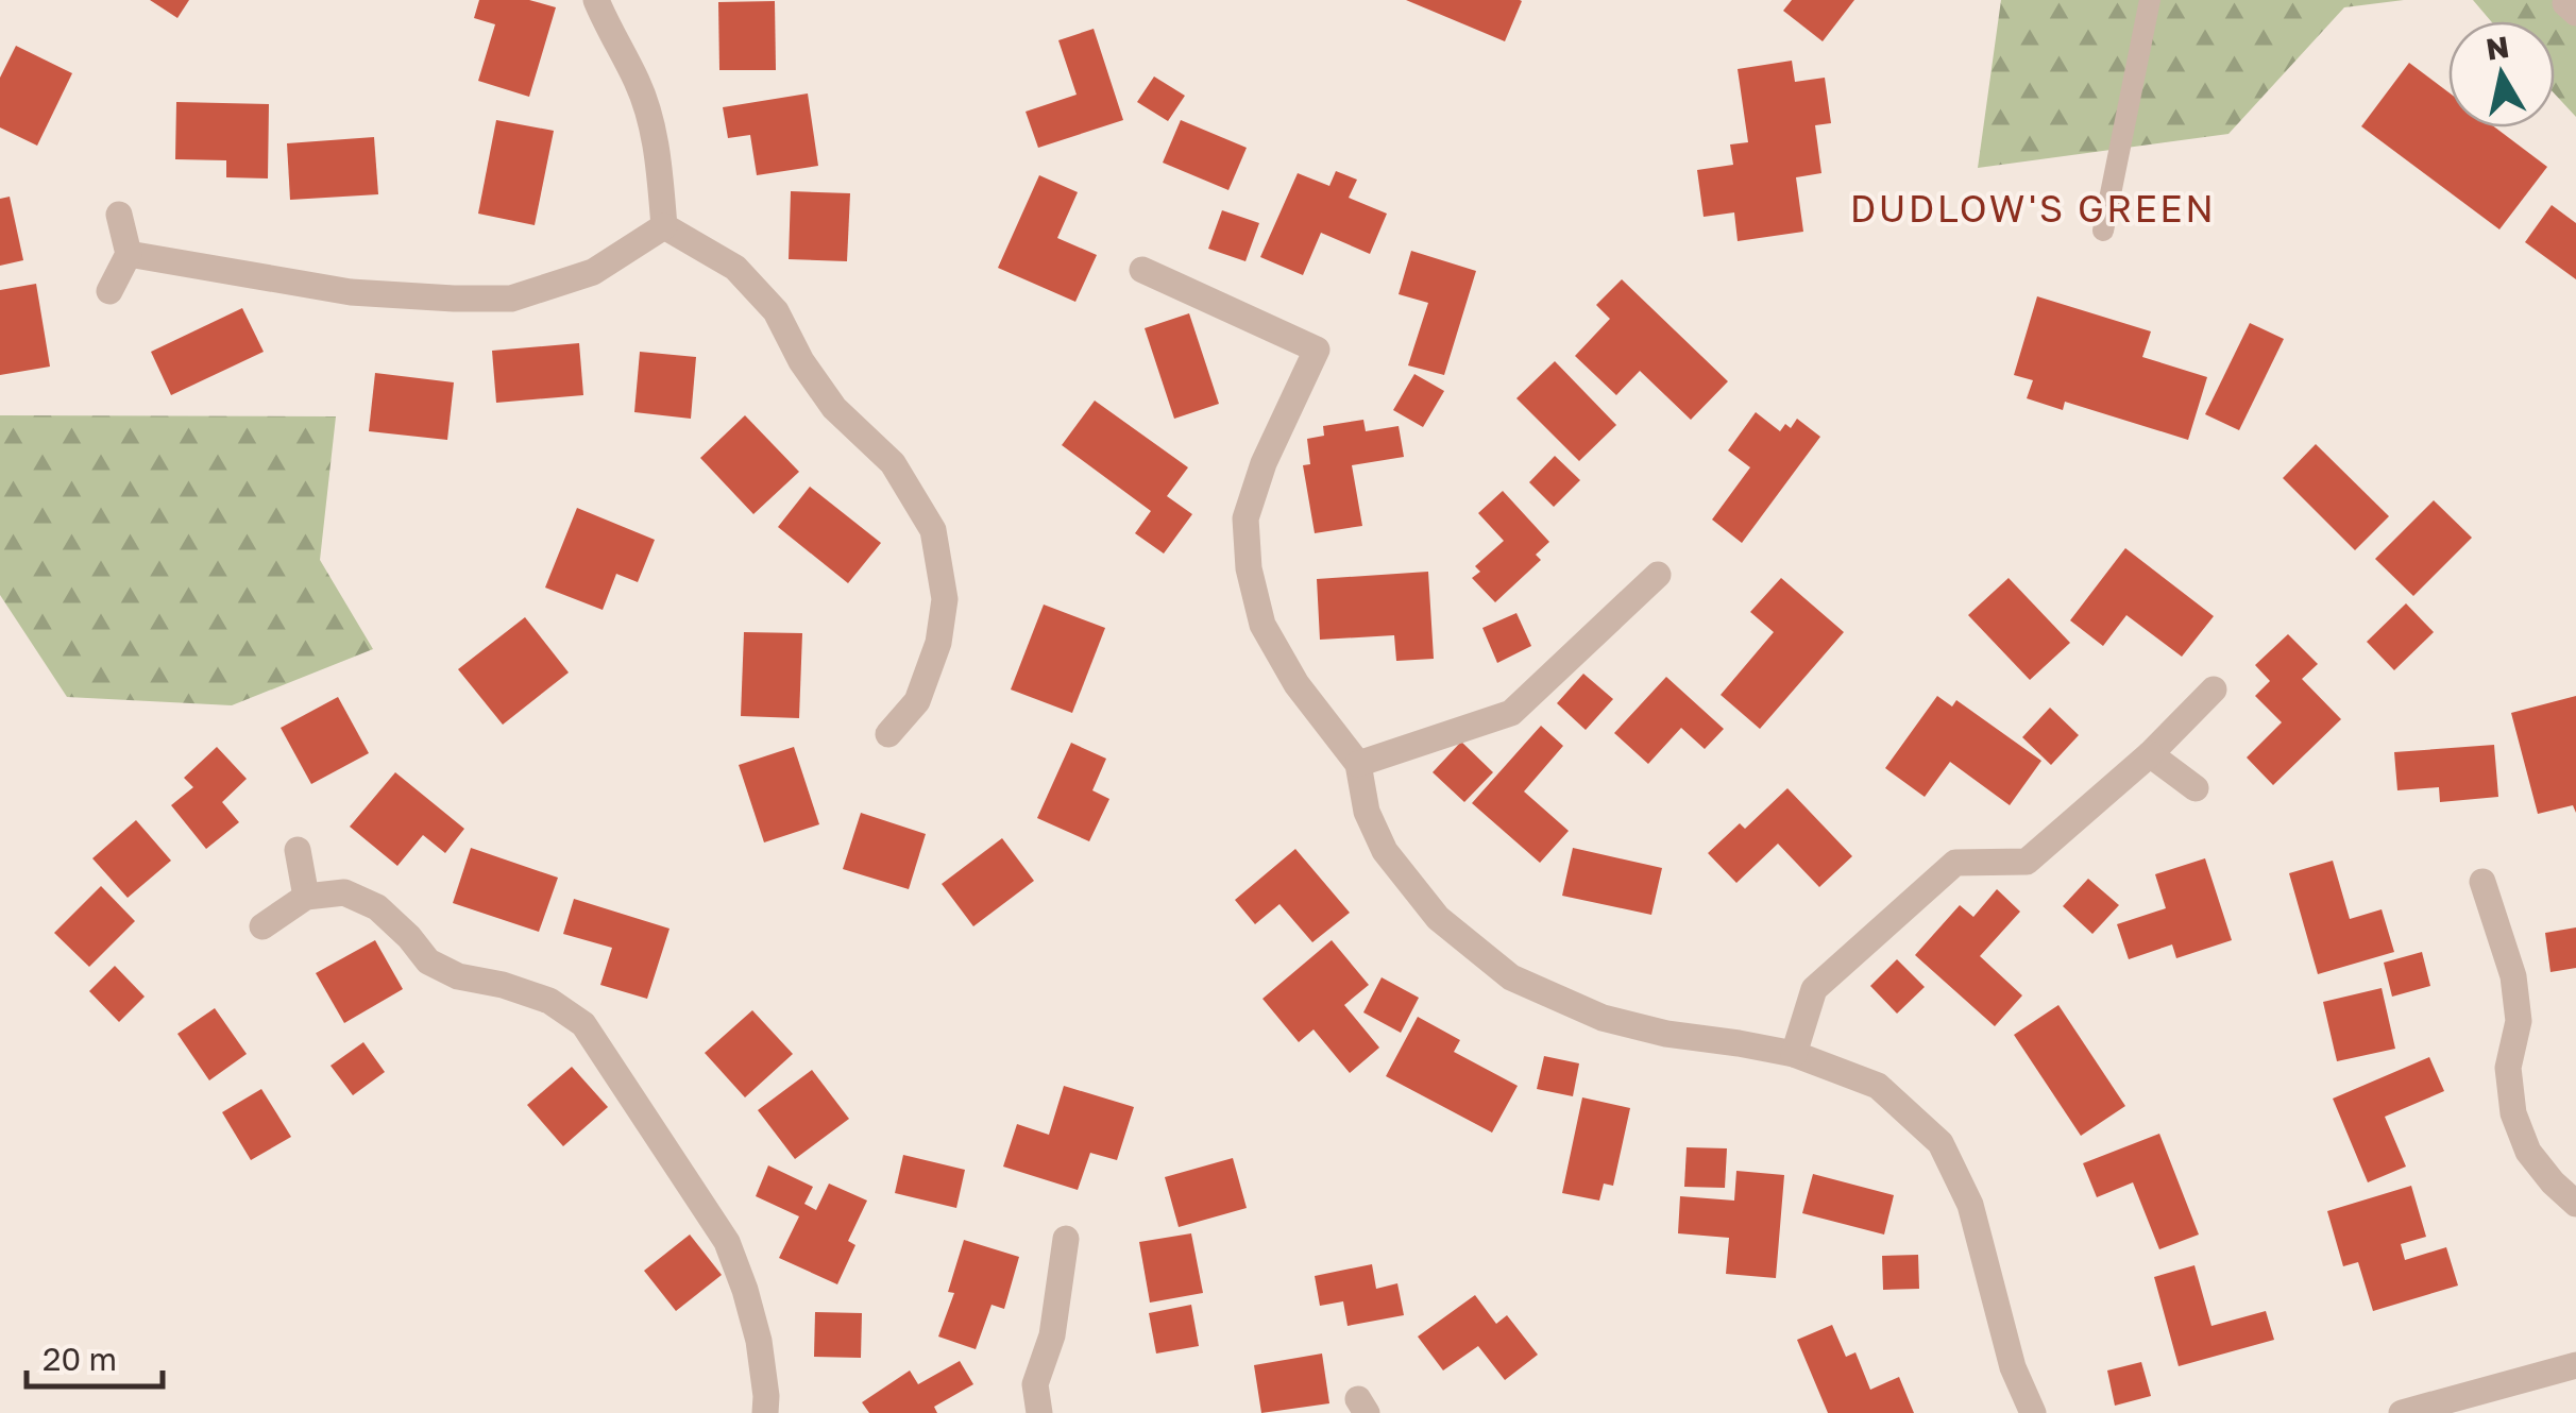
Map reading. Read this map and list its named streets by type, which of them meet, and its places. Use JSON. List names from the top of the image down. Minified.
{"districts":["DUDLOW'S GREEN"],"scale_bar":"20 m","north":"top"}
